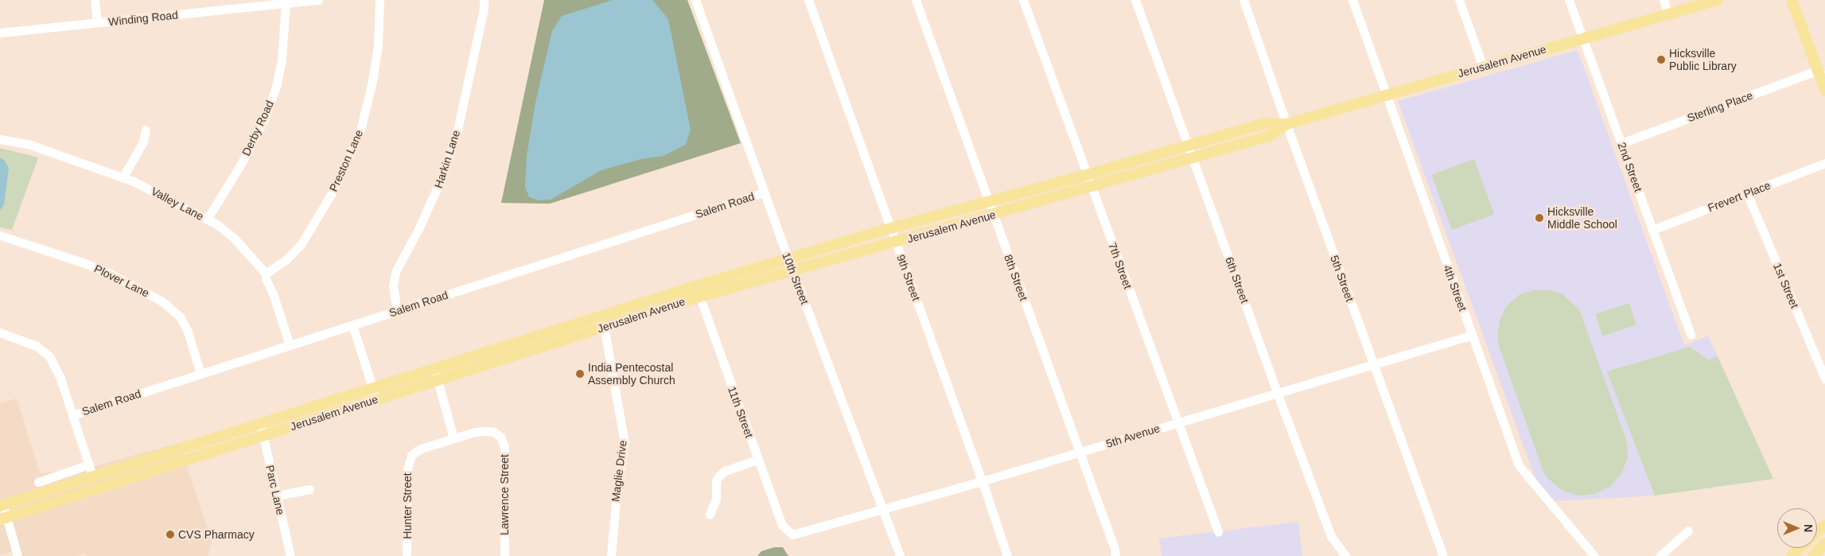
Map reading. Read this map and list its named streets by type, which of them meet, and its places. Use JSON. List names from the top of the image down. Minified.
{"streets":{"main road":["Jerusalem Avenue"],"street":["Winding Road","Sterling Place","Derby Road","Harkin Lane","Preston Lane","2nd Street","Frevert Place","Valley Lane","Salem Road","7th Street","9th Street","8th Street","10th Street","5th Street","6th Street","Plover Lane","1st Street","4th Street","11th Street","5th Avenue","Maglie Drive","Parc Lane","Lawrence Street","Hunter Street"]},"crossings":[["Winding Road","Derby Road"],["Jerusalem Avenue","2nd Street"],["Jerusalem Avenue","7th Street"],["Jerusalem Avenue","9th Street"],["Jerusalem Avenue","8th Street"],["Jerusalem Avenue","10th Street"],["Jerusalem Avenue","5th Street"],["Jerusalem Avenue","6th Street"],["Jerusalem Avenue","4th Street"],["Jerusalem Avenue","11th Street"],["Jerusalem Avenue","Maglie Drive"],["Jerusalem Avenue","Parc Lane"],["Sterling Place","2nd Street"],["Derby Road","Valley Lane"],["Harkin Lane","Salem Road"],["Preston Lane","Valley Lane"],["2nd Street","Frevert Place"],["Frevert Place","1st Street"],["Valley Lane","Salem Road"],["Salem Road","10th Street"],["Salem Road","Plover Lane"],["7th Street","5th Avenue"],["9th Street","5th Avenue"],["8th Street","5th Avenue"],["10th Street","5th Avenue"],["5th Street","5th Avenue"],["6th Street","5th Avenue"],["4th Street","5th Avenue"],["11th Street","5th Avenue"],["Lawrence Street","Hunter Street"]],"places":["Hicksville Public Library","Hicksville Middle School","India Pentecostal Assembly Church","CVS Pharmacy"],"north":"right"}
